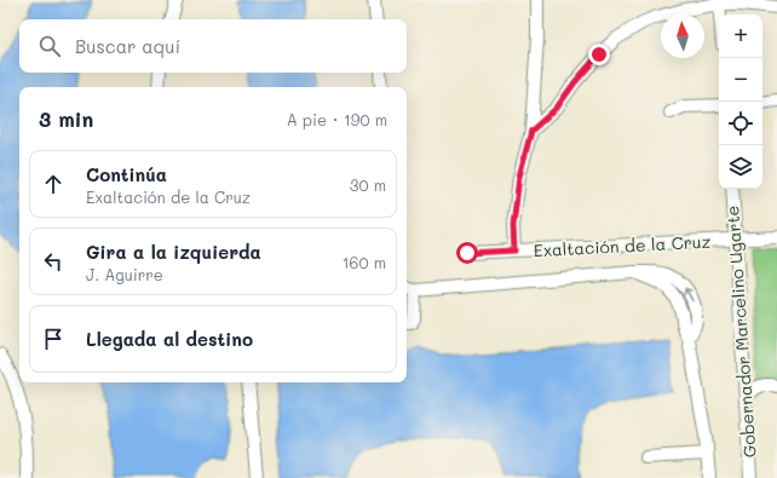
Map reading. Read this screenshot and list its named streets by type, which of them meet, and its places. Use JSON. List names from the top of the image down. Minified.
{"streets":{"street":["Exaltación de la Cruz","Gobernador Marcelino Ugarte"]},"crossings":[["Exaltación de la Cruz","Gobernador Marcelino Ugarte"]],"north":"top","page":{"map_buttons":["+","−"],"search":"Buscar aquí","heading":["3 min","A pie · 190 m"],"list":[["Continúa","Exaltación de la Cruz","30 m"],["Gira a la izquierda","J. Aguirre","160 m"],"Llegada al destino"]}}
